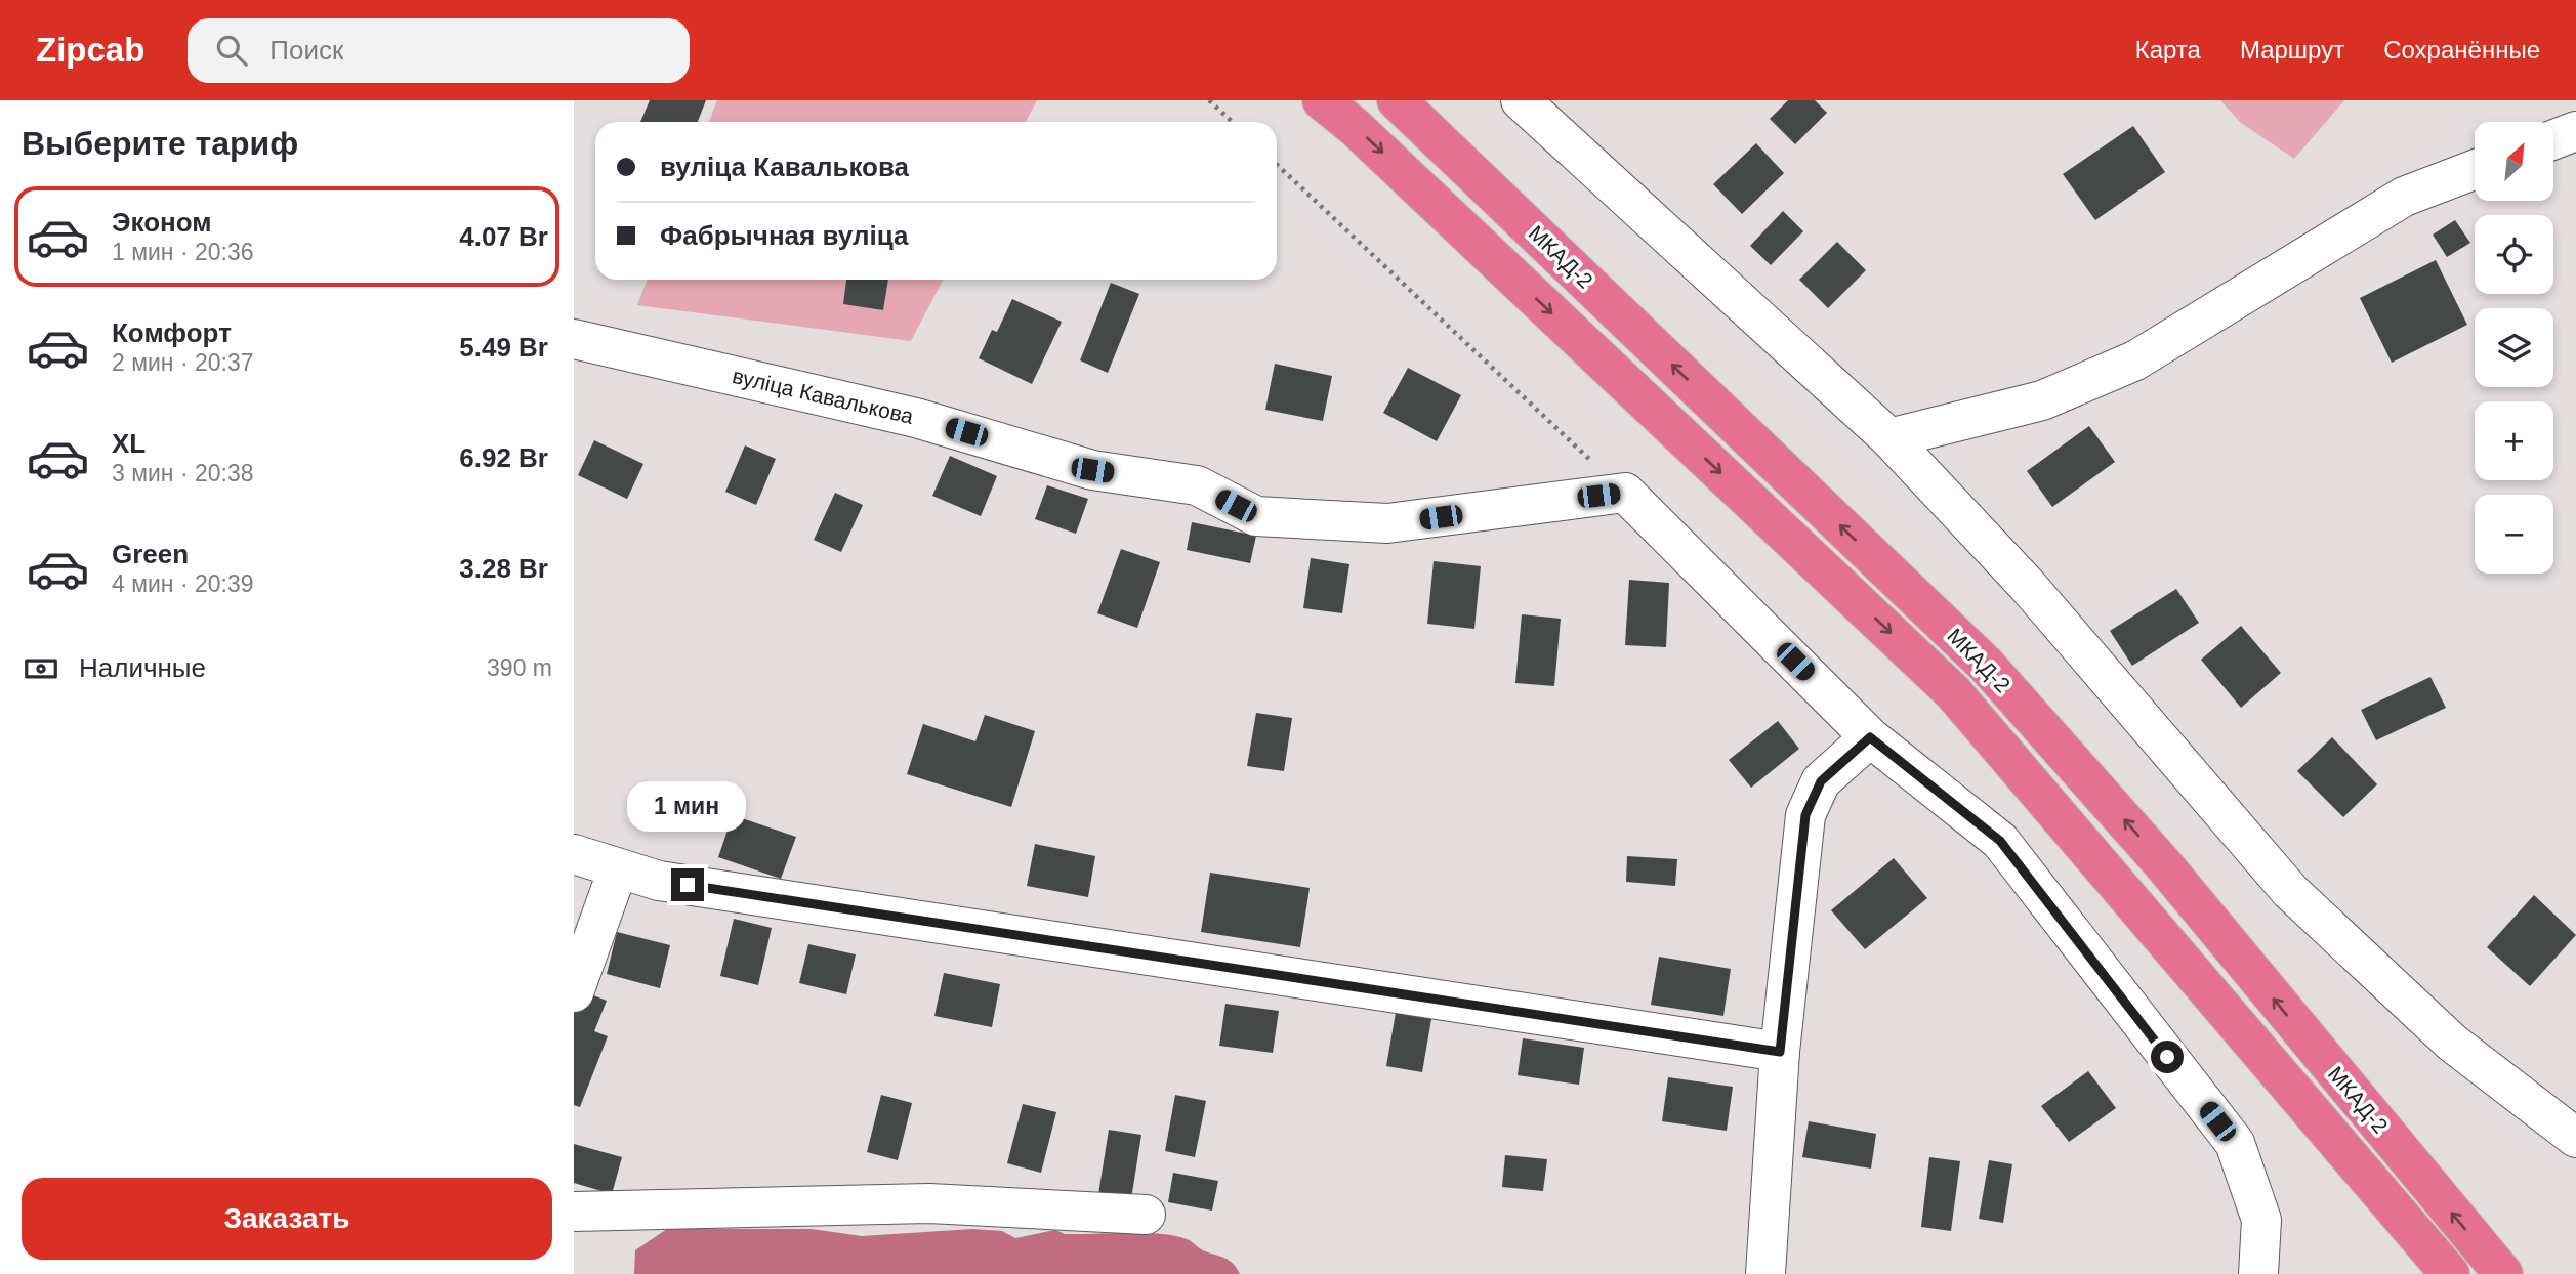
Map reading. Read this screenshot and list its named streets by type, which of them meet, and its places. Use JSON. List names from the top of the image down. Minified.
{"streets":{"highway":["МКАД-2"],"street":["вуліца Кавалькова"]},"north":"top right","page":{"header":"Zipcab","search":"Поиск","nav":["Карта","Маршрут","Сохранённые"],"heading":"Выберите тариф","map_buttons":["+","−"],"banner":["вуліца Кавалькова","Фабрычная вуліца"],"list":[{"name":"Эконом","note":"1 мин · 20:36","value":"4.07 Br"},{"name":"Комфорт","note":"2 мин · 20:37","value":"5.49 Br"},{"name":"XL","note":"3 мин · 20:38","value":"6.92 Br"},{"name":"Green","note":"4 мин · 20:39","value":"3.28 Br"}],"pay":["Наличные","390 m"],"bubble":"1 мин","buttons":"Заказать"}}
